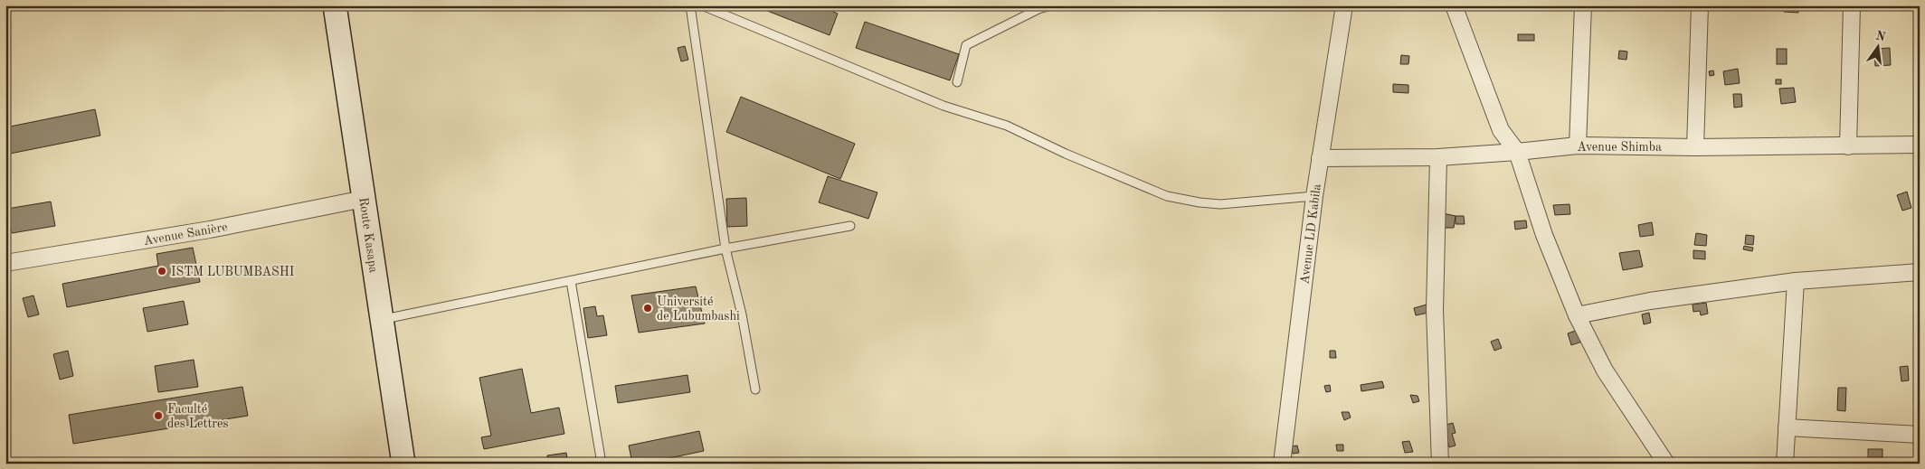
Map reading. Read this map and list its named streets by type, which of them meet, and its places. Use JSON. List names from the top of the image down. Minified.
{"streets":{"main road":["Route Kasapa"],"street":["Avenue Shimba","Avenue Sanière","Avenue LD Kabila"]},"crossings":[["Avenue Shimba","Avenue LD Kabila"],["Avenue Sanière","Route Kasapa"]],"places":["ISTM LUBUMBASHI","Université de Lubumbashi","Faculté des Lettres"],"north":"top"}
